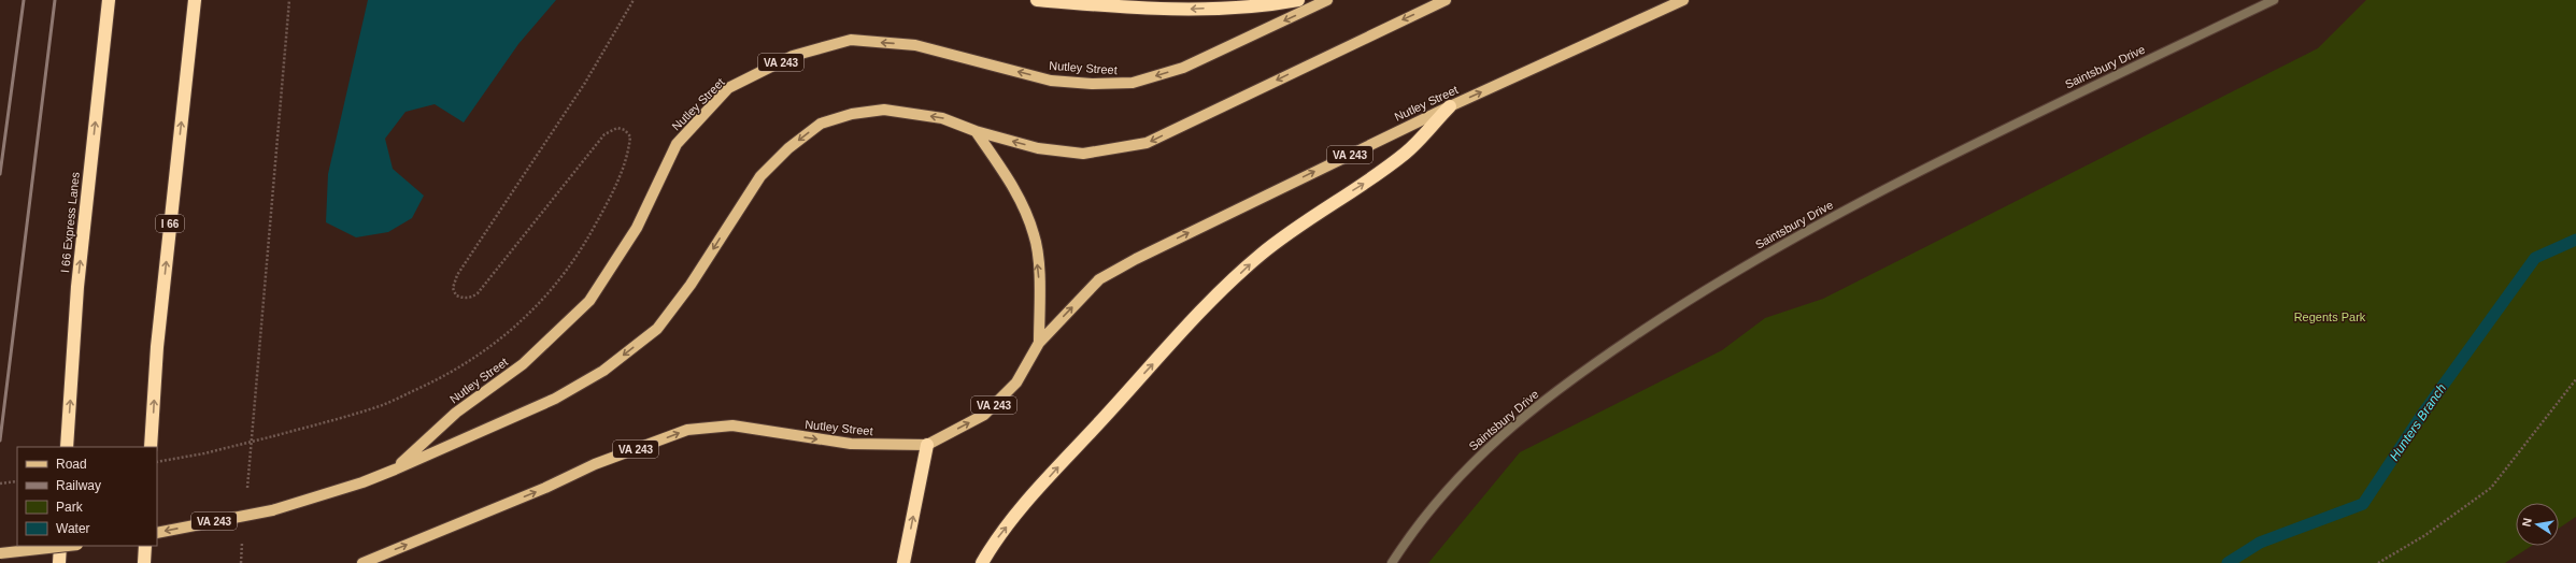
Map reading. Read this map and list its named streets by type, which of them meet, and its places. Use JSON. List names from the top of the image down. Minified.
{"streets":{"highway":["I 66 Express Lanes","I 66"],"main road":["VA 243","Nutley Street"],"street":["Saintsbury Drive"]},"water":["Hunters Branch"],"parks":["Regents Park"],"legend":["Road","Railway","Park","Water"],"north":"left"}
